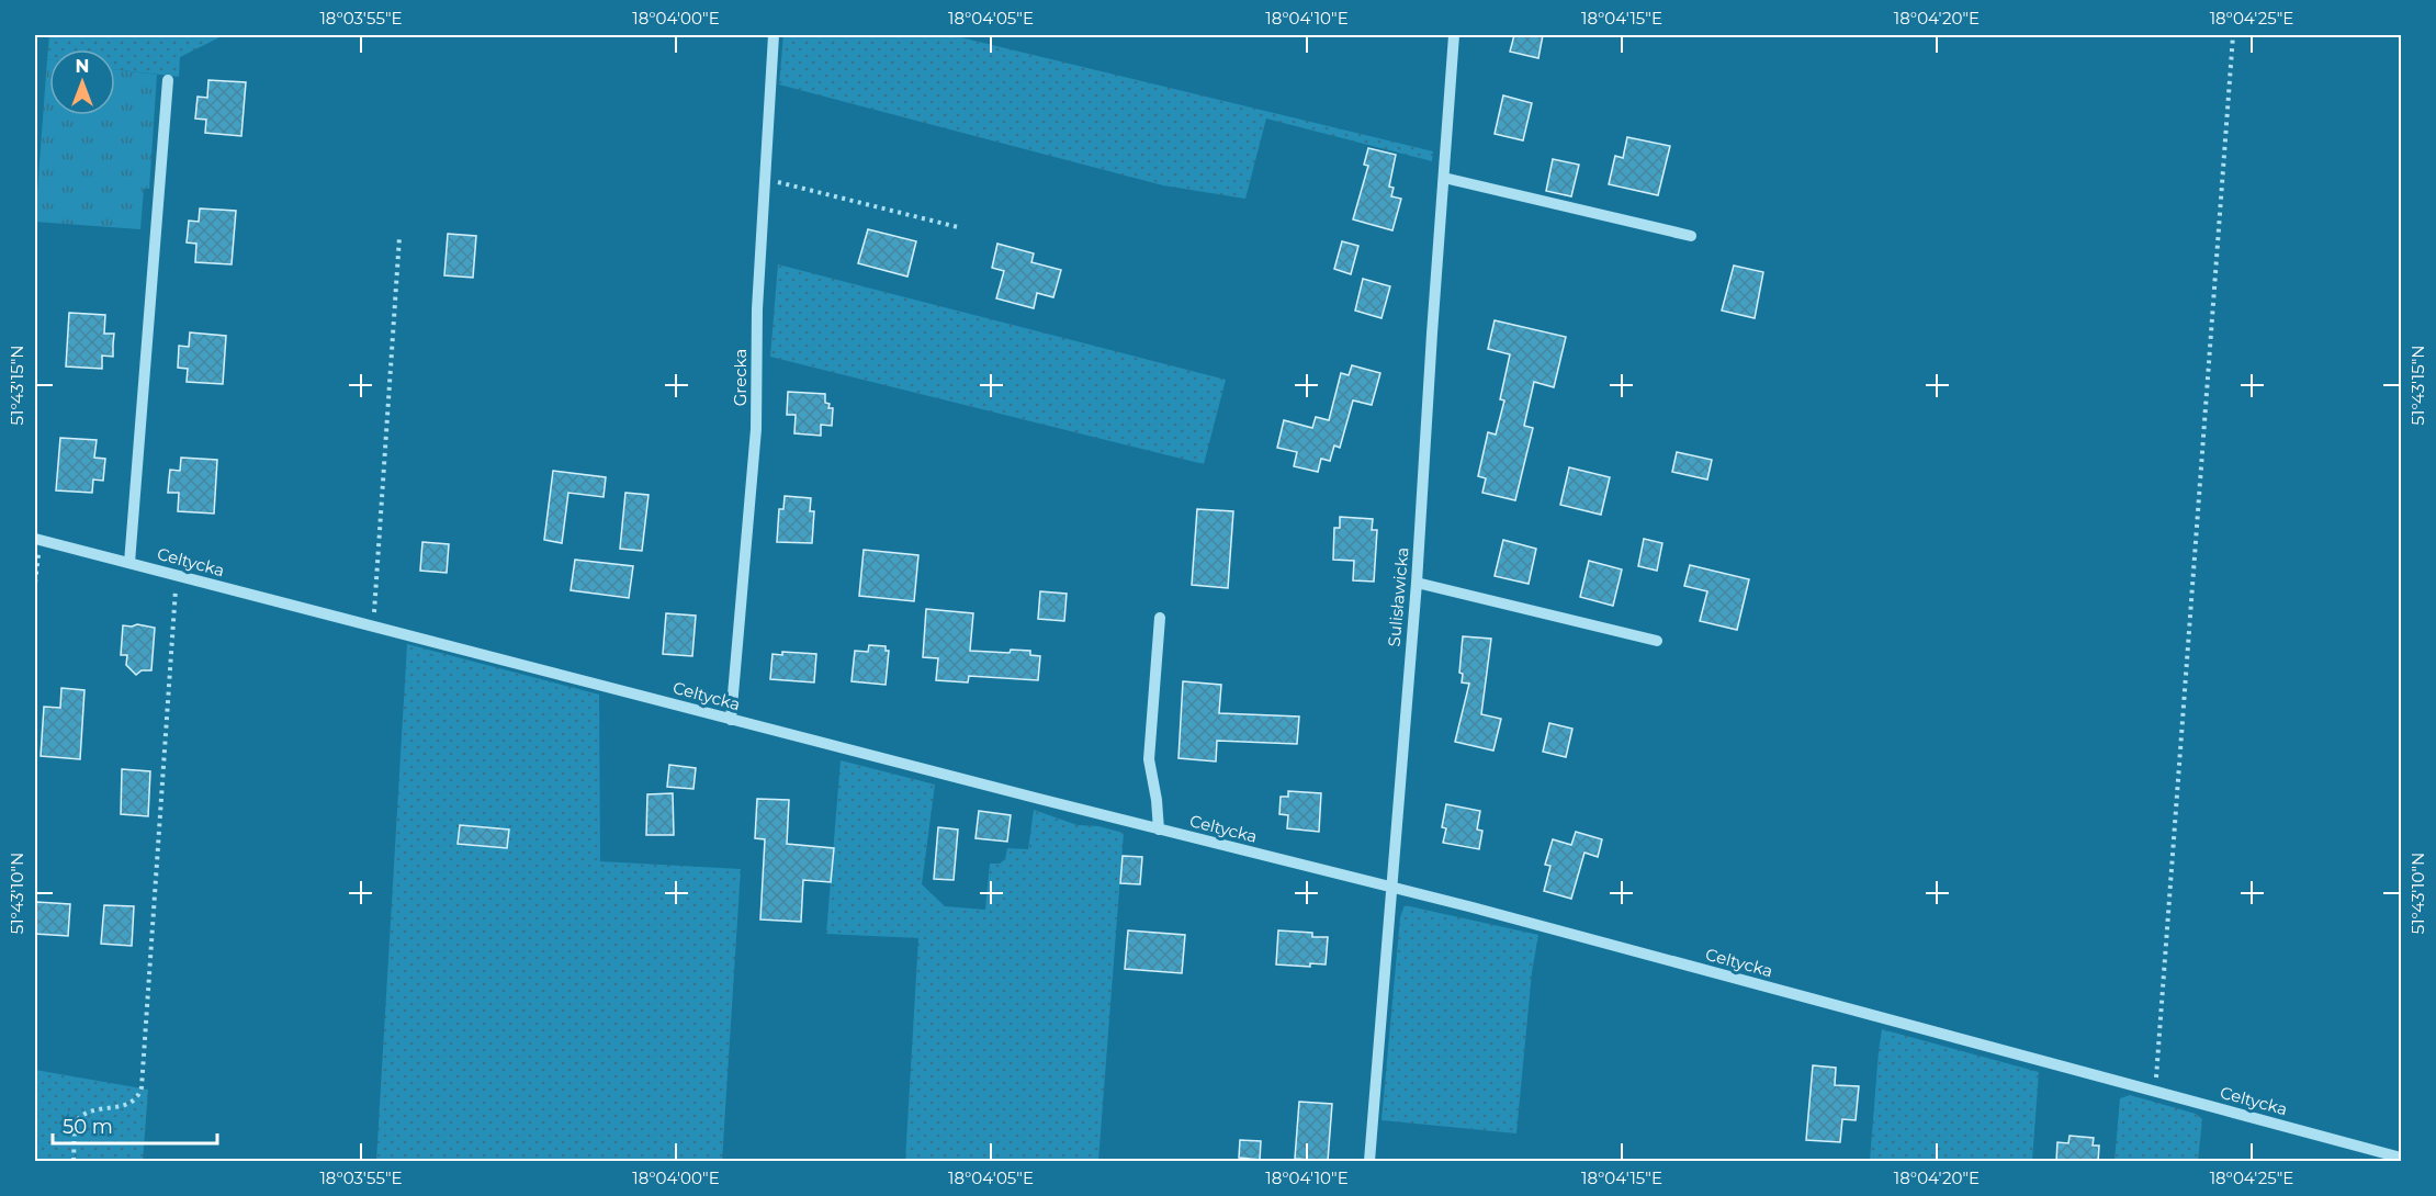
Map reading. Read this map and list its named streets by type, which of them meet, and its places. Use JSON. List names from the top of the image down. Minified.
{"streets":{"street":["Grecka","Celtycka","Sulisławicka"]},"crossings":[["Grecka","Celtycka"],["Celtycka","Sulisławicka"]],"scale_bar":"50 m","north":"top","coordinates":["18°03'55\"E","18°04'00\"E","18°04'05\"E","18°04'10\"E","18°04'15\"E","18°04'20\"E","18°04'25\"E","51°43'15\"N","51°43'10\"N"]}
